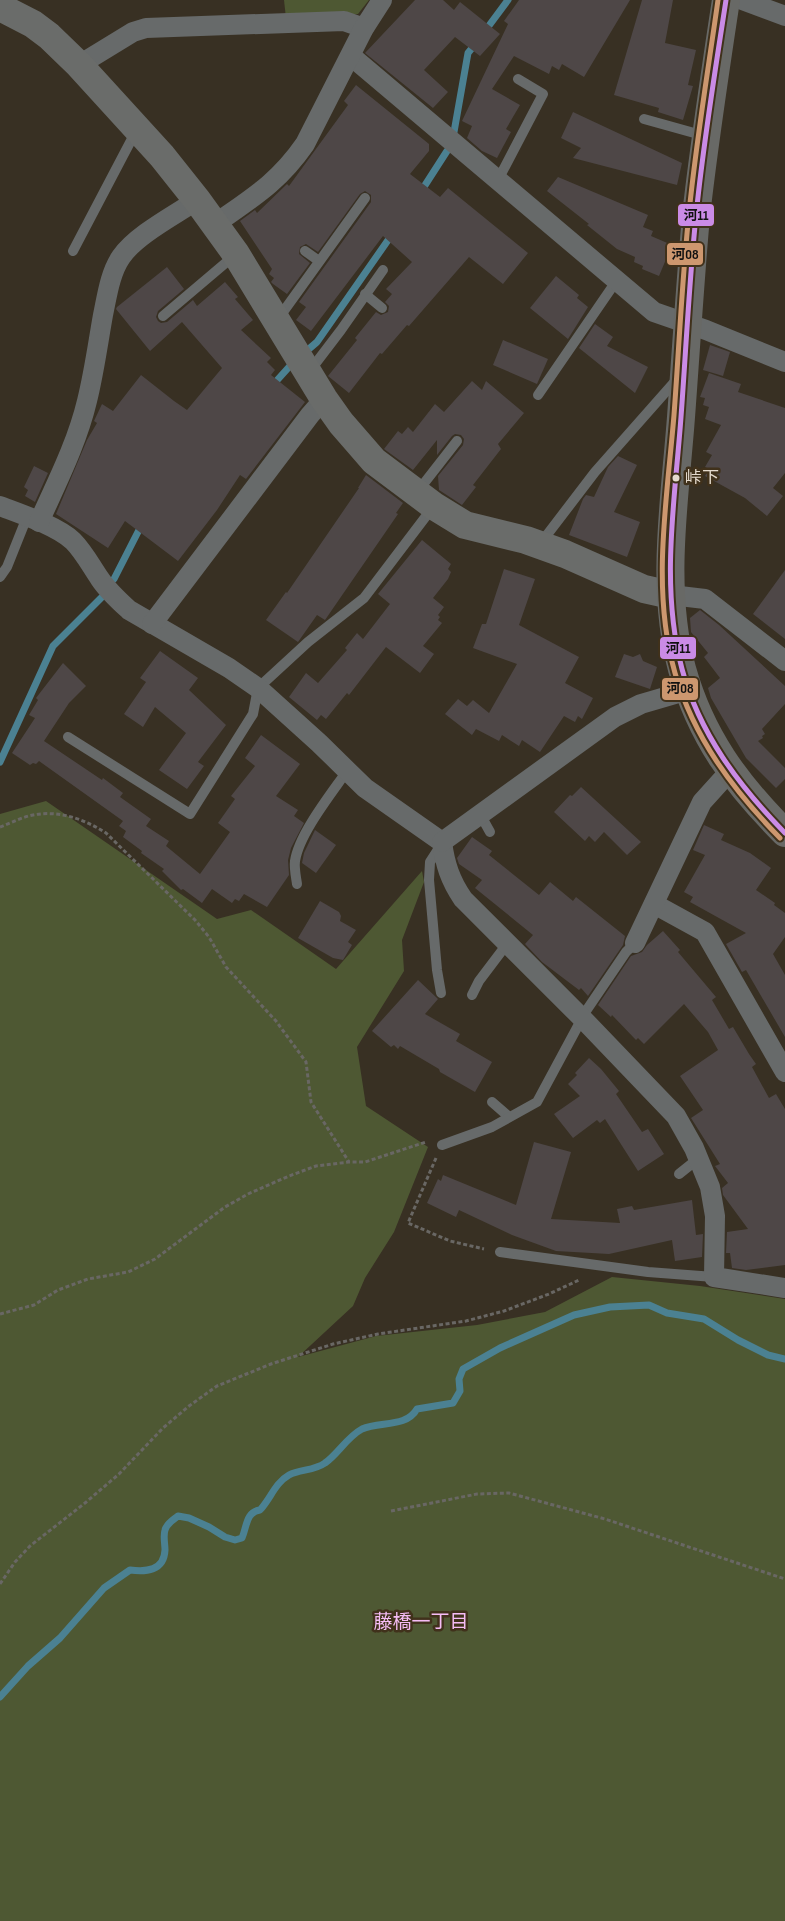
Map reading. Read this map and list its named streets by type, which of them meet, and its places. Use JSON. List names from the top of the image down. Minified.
{"districts":["藤橋一丁目"],"places":["峠下"],"lines":["transit line 河11","transit line 河08"]}
